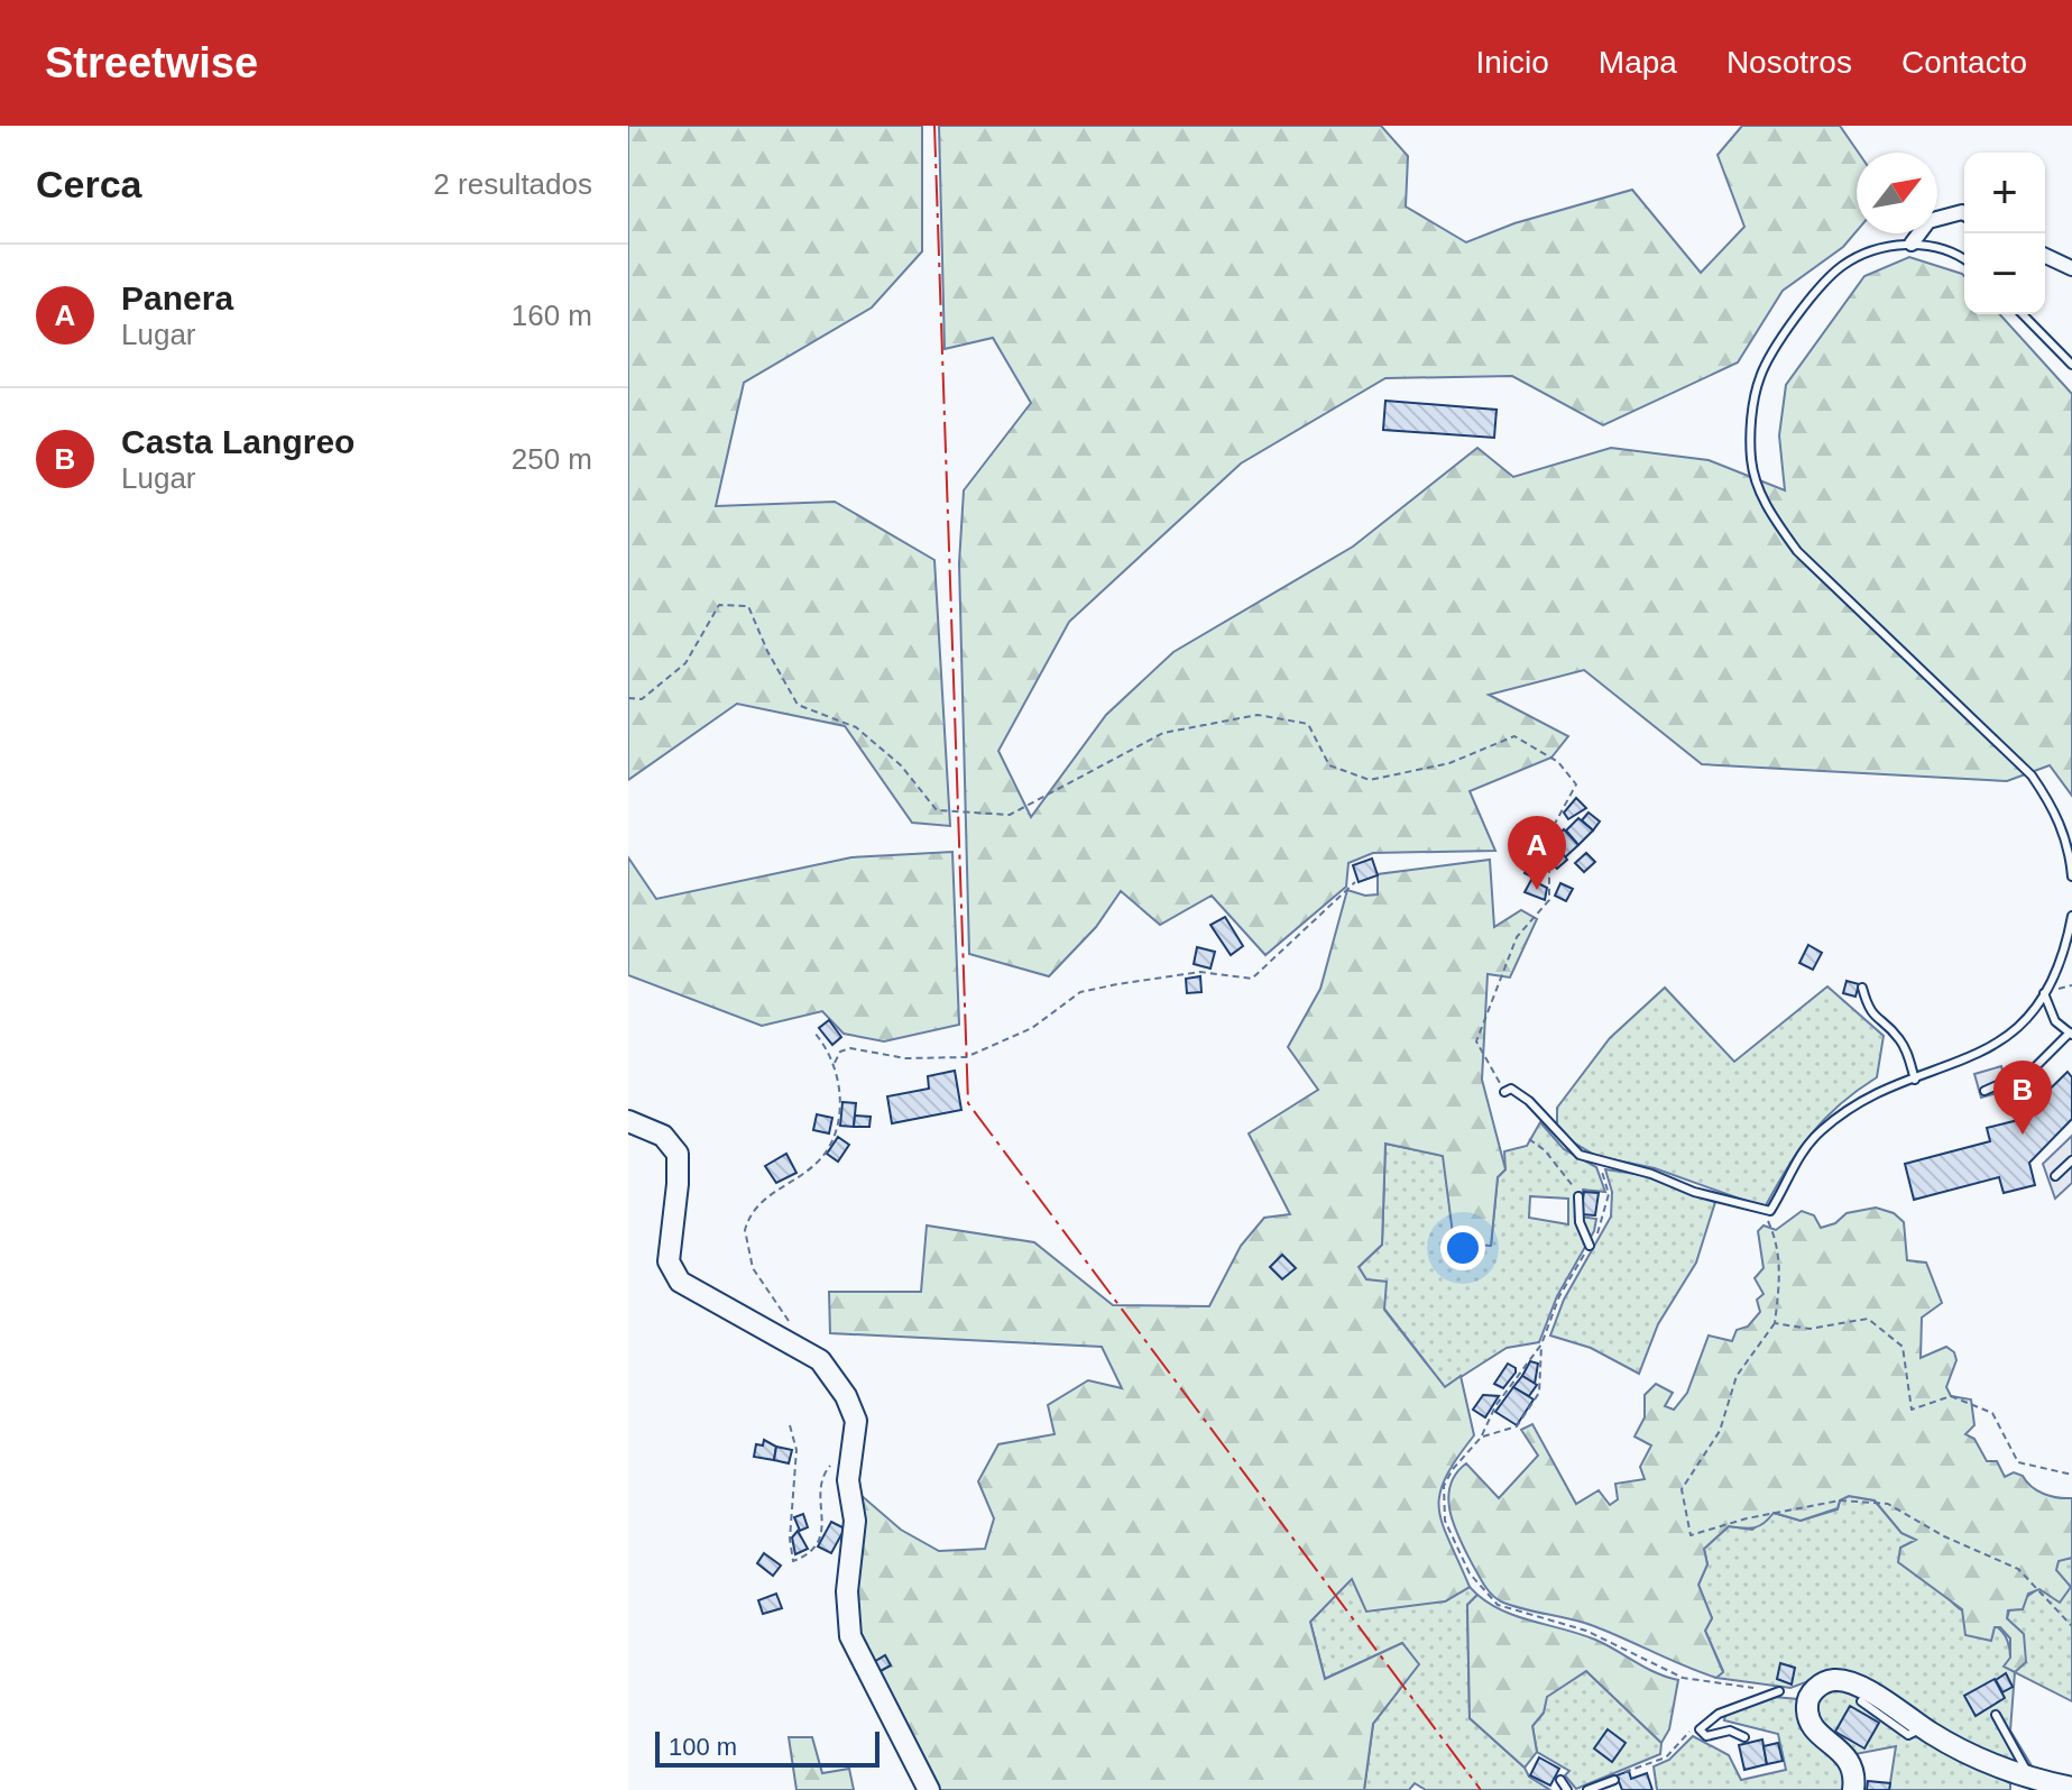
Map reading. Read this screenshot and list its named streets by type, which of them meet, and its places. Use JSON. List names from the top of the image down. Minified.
{"scale_bar":"100 m","north":"top right","page":{"header":"Streetwise","nav":["Inicio","Mapa","Nosotros","Contacto"],"heading":["Cerca","2 resultados"],"map_buttons":["+","−"],"list":[{"mark":"A","name":"Panera","note":"Lugar","value":"160 m"},{"mark":"B","name":"Casta Langreo","note":"Lugar","value":"250 m"}],"pins":["A","B"],"scale":"100 m"}}
